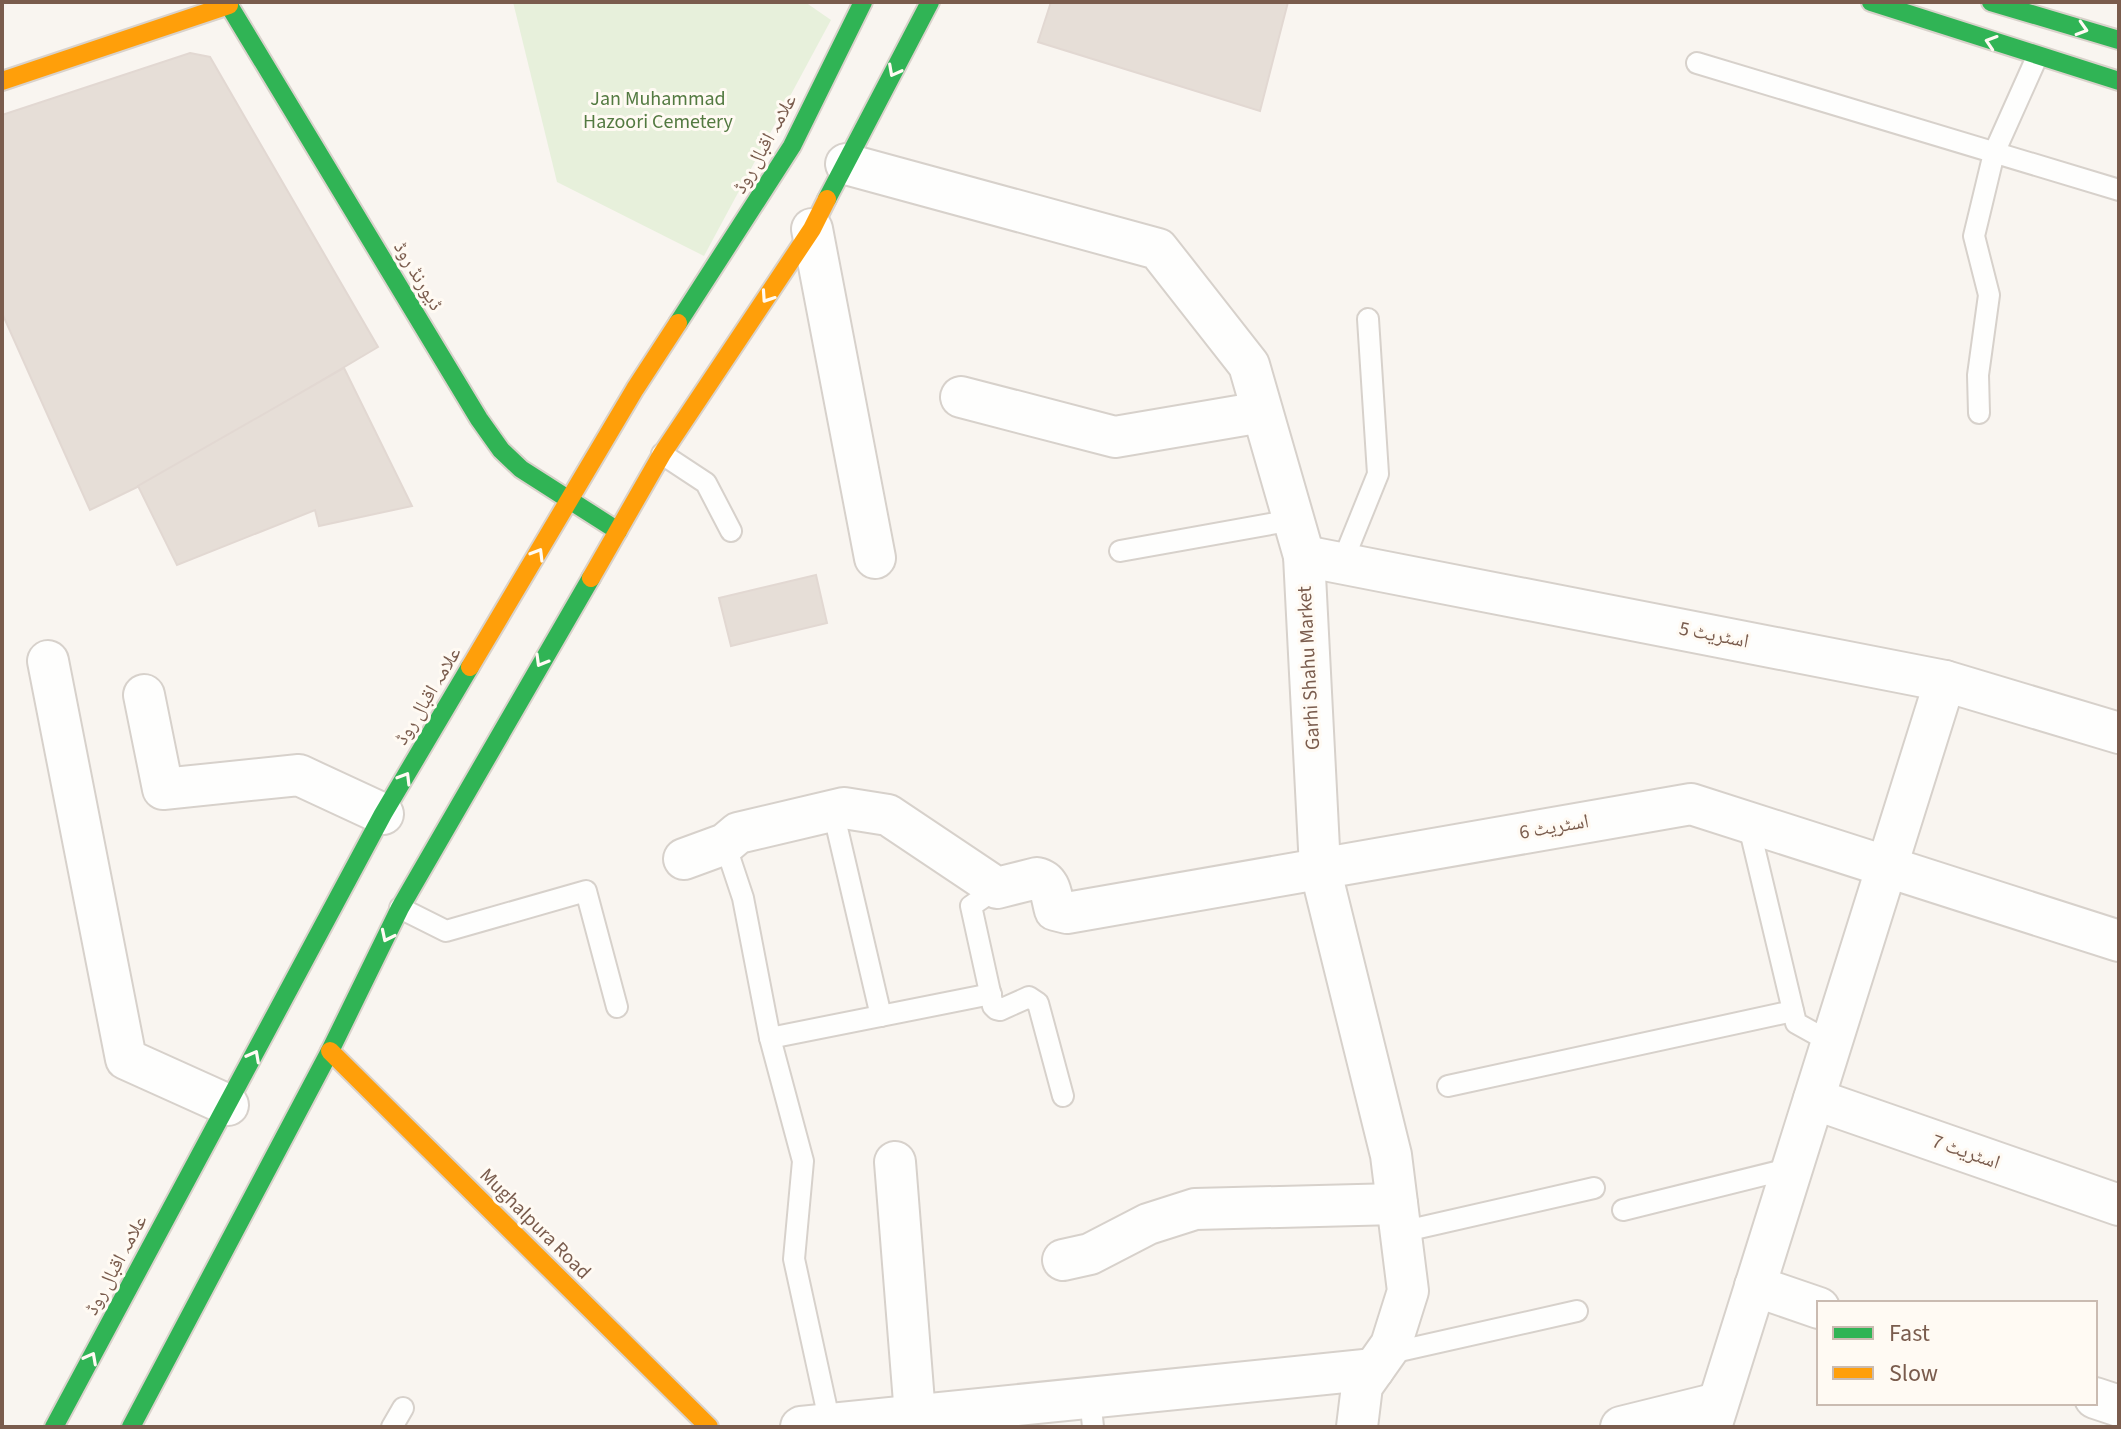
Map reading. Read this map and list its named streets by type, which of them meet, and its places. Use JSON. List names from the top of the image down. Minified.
{"streets":{"main road":["علامہ اقبال روڈ","ڈیورنڈ روڈ","Mughalpura Road"],"street":["اسٹریٹ 5","Garhi Shahu Market","اسٹریٹ 6","اسٹریٹ 7"]},"crossings":[["علامہ اقبال روڈ","ڈیورنڈ روڈ"],["اسٹریٹ 5","Garhi Shahu Market"],["Garhi Shahu Market","اسٹریٹ 6"]],"parks":["Jan Muhammad Hazoori Cemetery"],"legend":["Fast","Slow"]}
